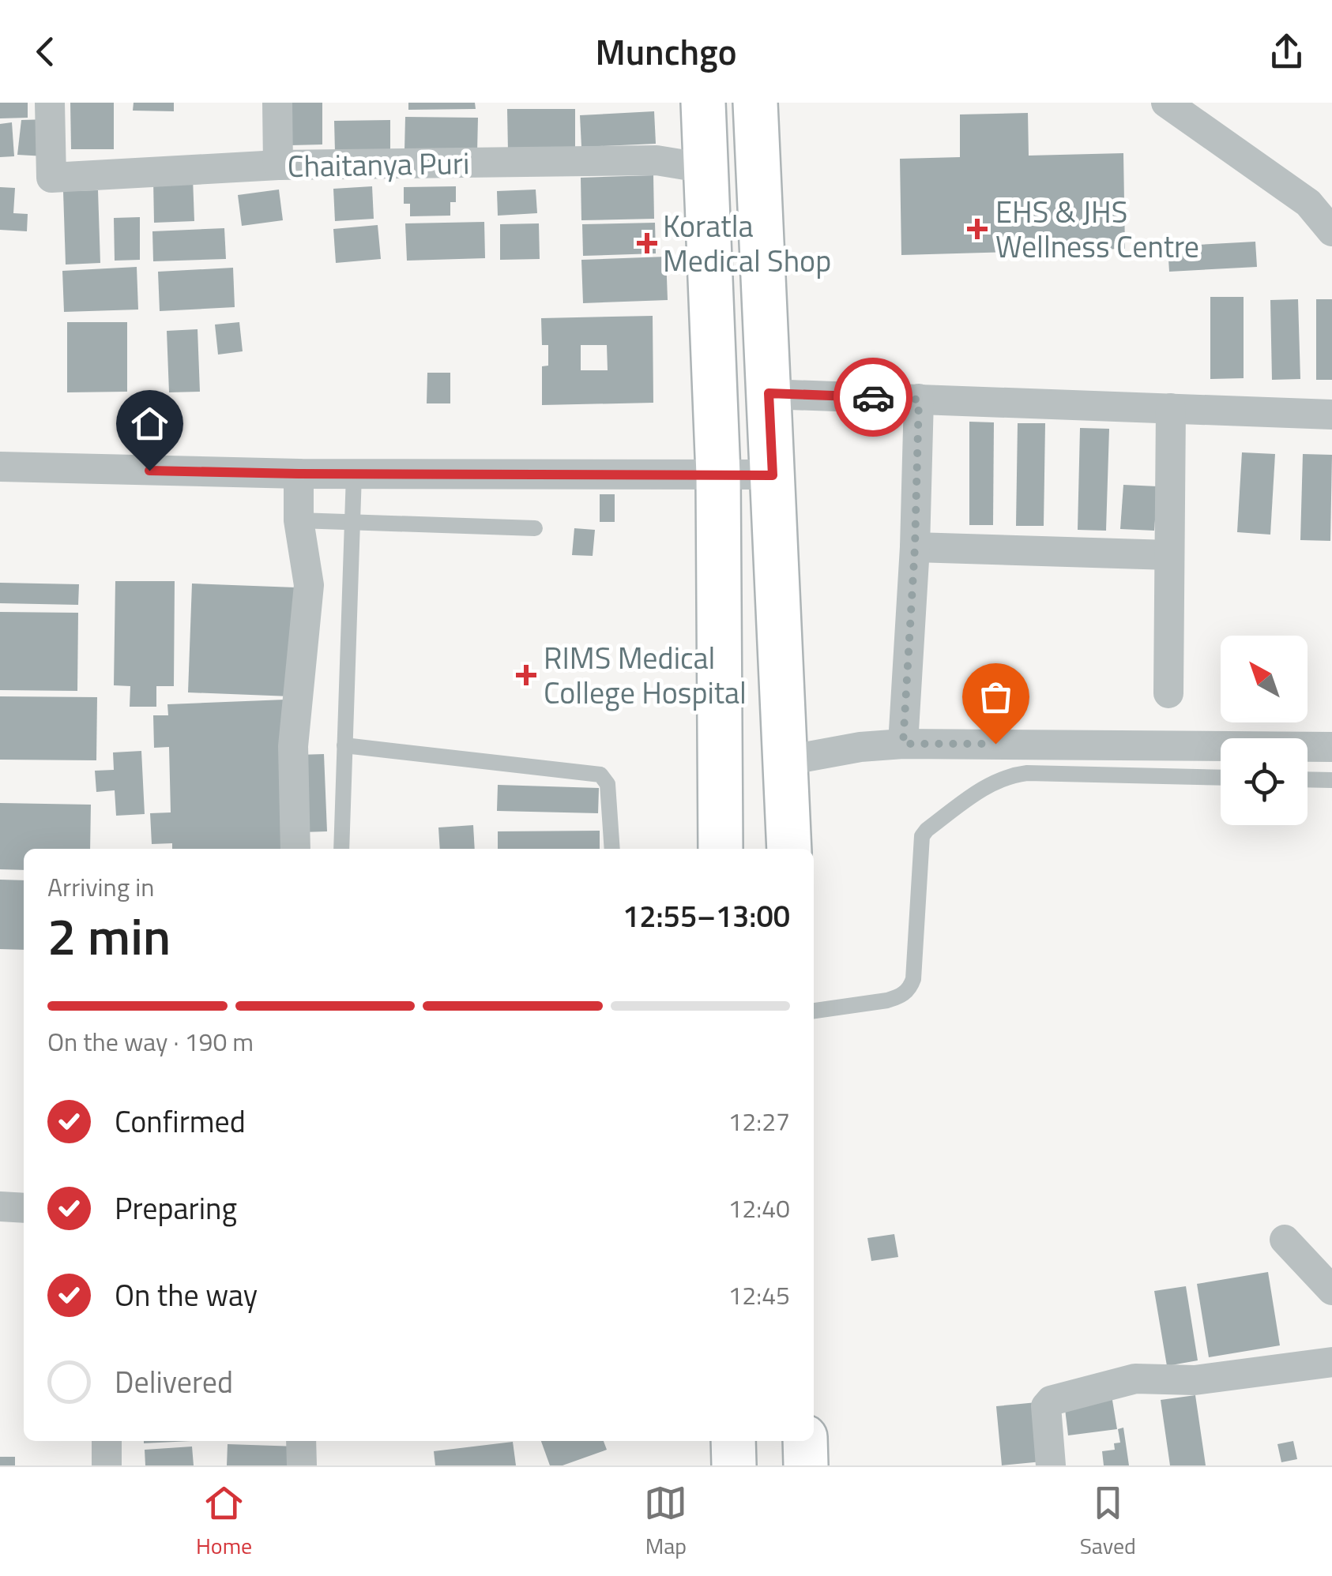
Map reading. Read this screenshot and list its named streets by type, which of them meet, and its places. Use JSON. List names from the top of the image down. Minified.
{"streets":{"street":["Chaitanya Puri"]},"places":{"health":["EHS & JHS Wellness Centre","Koratla Medical Shop","RIMS Medical College Hospital"]},"north":"top left","page":{"header":"Munchgo","heading":["2 min","Arriving in","12:55–13:00"],"bar":"On the way · 190 m","list":[["Confirmed","12:27"],["Preparing","12:40"],["On the way","12:45"],"Delivered"],"tabs":["Home","Map","Saved"]}}
